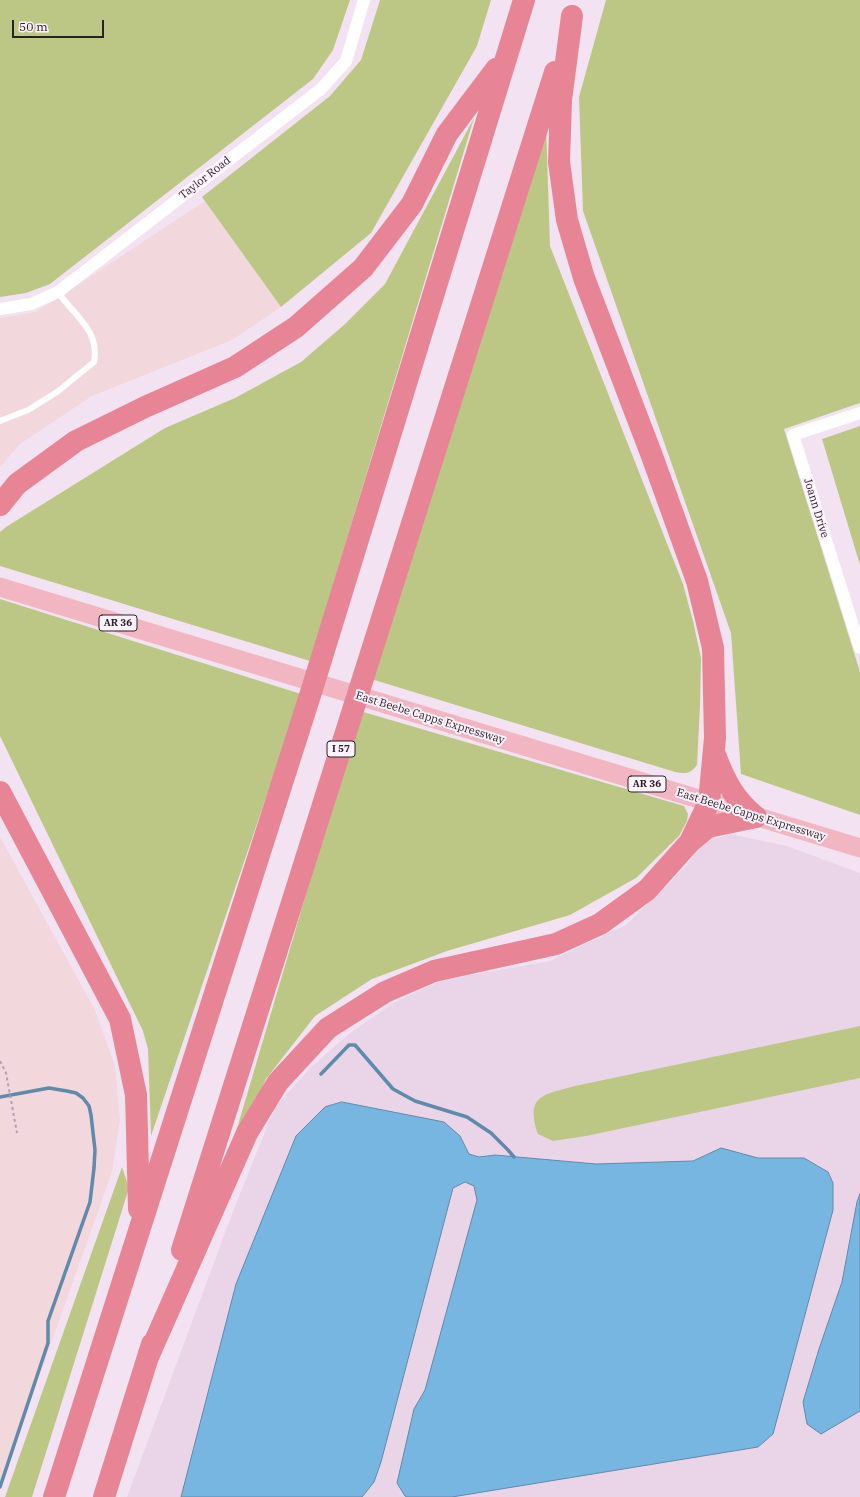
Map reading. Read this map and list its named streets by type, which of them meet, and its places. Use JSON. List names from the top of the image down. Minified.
{"streets":{"highway":["I 57"],"main road":["AR 36","East Beebe Capps Expressway"],"street":["Taylor Road","Joann Drive"]},"scale_bar":"50 m"}
